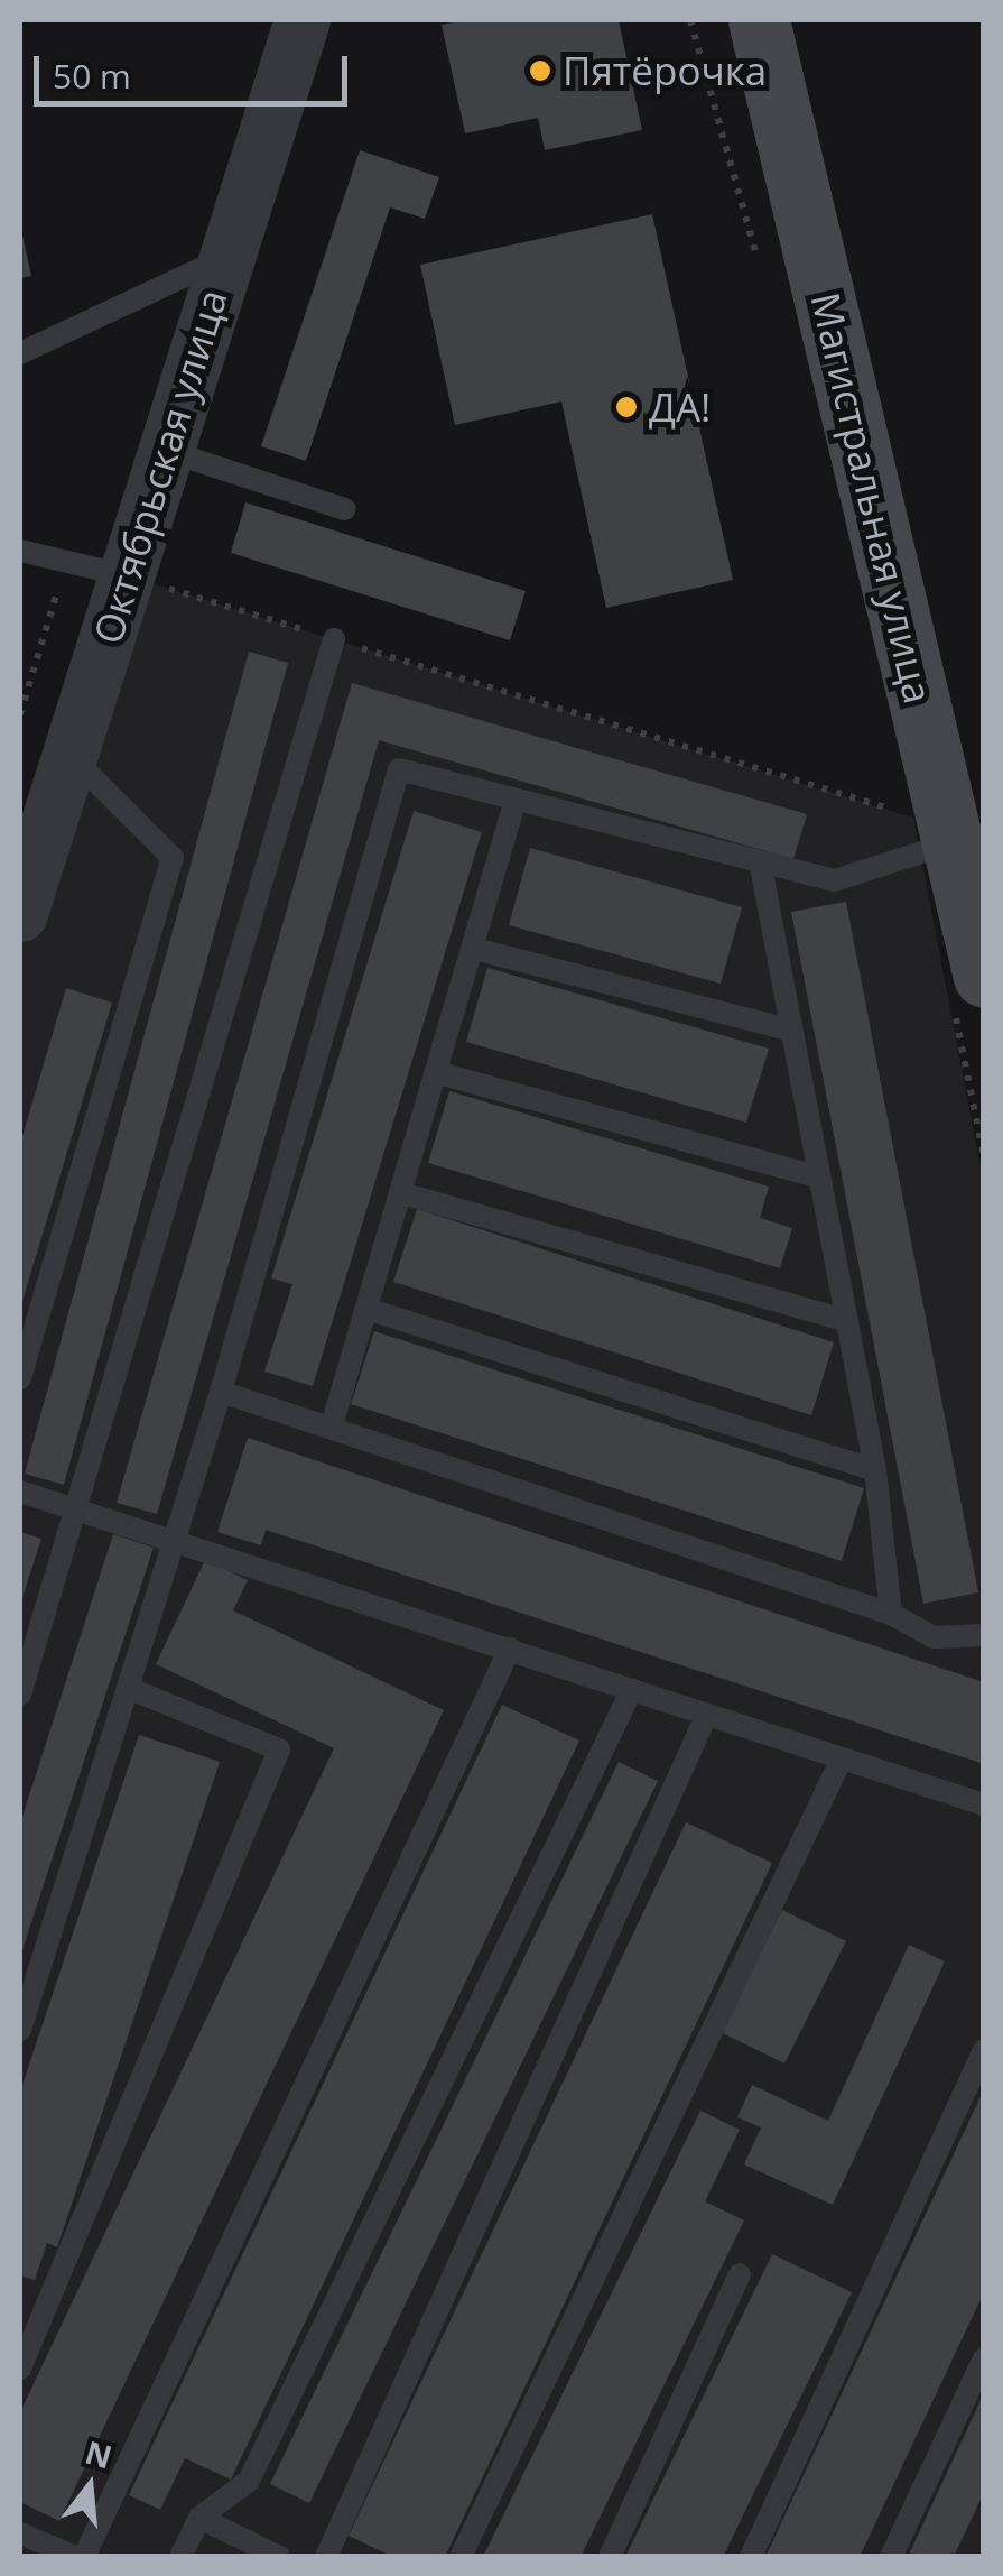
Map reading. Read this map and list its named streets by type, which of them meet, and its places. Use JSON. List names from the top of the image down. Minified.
{"streets":{"main road":["Магистральная улица"],"street":["Октябрьская улица"]},"places":["Пятёрочка","ДА!"],"scale_bar":"50 m","north":"top"}
